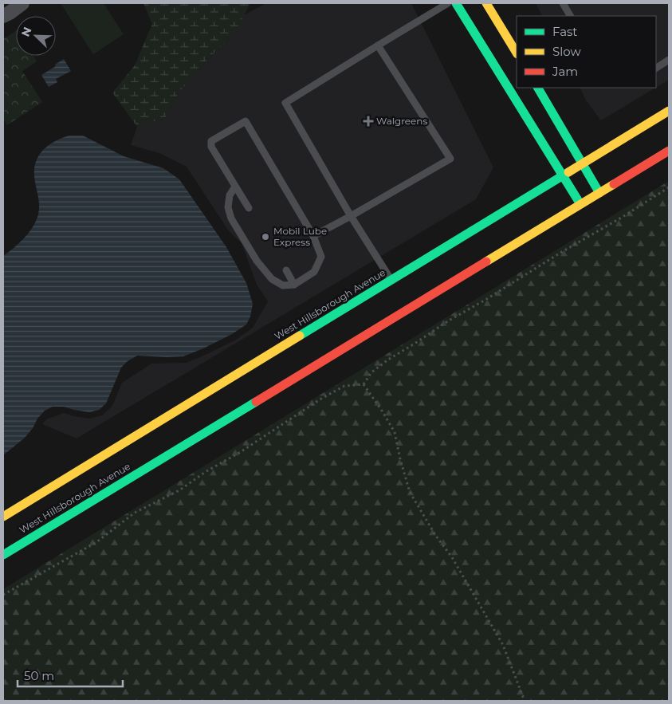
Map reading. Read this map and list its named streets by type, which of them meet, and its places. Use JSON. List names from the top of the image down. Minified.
{"streets":{"main road":["West Hillsborough Avenue"]},"places":{"health":["Walgreens"],"other":["Mobil Lube Express"]},"legend":["Fast","Slow","Jam"],"scale_bar":"50 m","north":"top left"}
